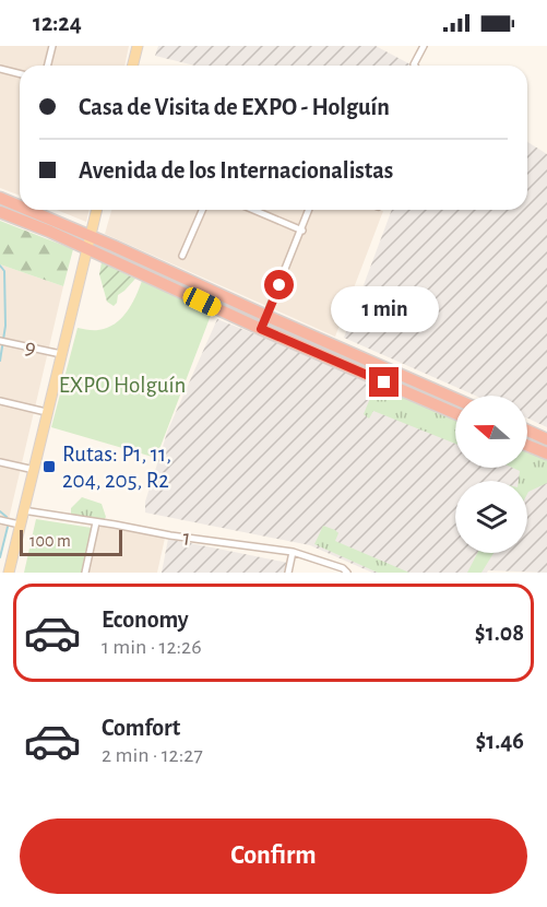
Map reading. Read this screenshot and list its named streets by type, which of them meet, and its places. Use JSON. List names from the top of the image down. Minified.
{"streets":{"street":["9","1"]},"parks":["EXPO Holguín"],"places":{"transit":["Rutas: P1, 11, 204, 205, R2"]},"scale_bar":"100 m","north":"left","page":{"status":"12:24","banner":["Casa de Visita de EXPO - Holguín","Avenida de los Internacionalistas"],"bubble":"1 min","scale":"100 m","list":[{"name":"Economy","note":"1 min · 12:26","value":"$1.08"},{"name":"Comfort","note":"2 min · 12:27","value":"$1.46"}],"buttons":"Confirm"}}
